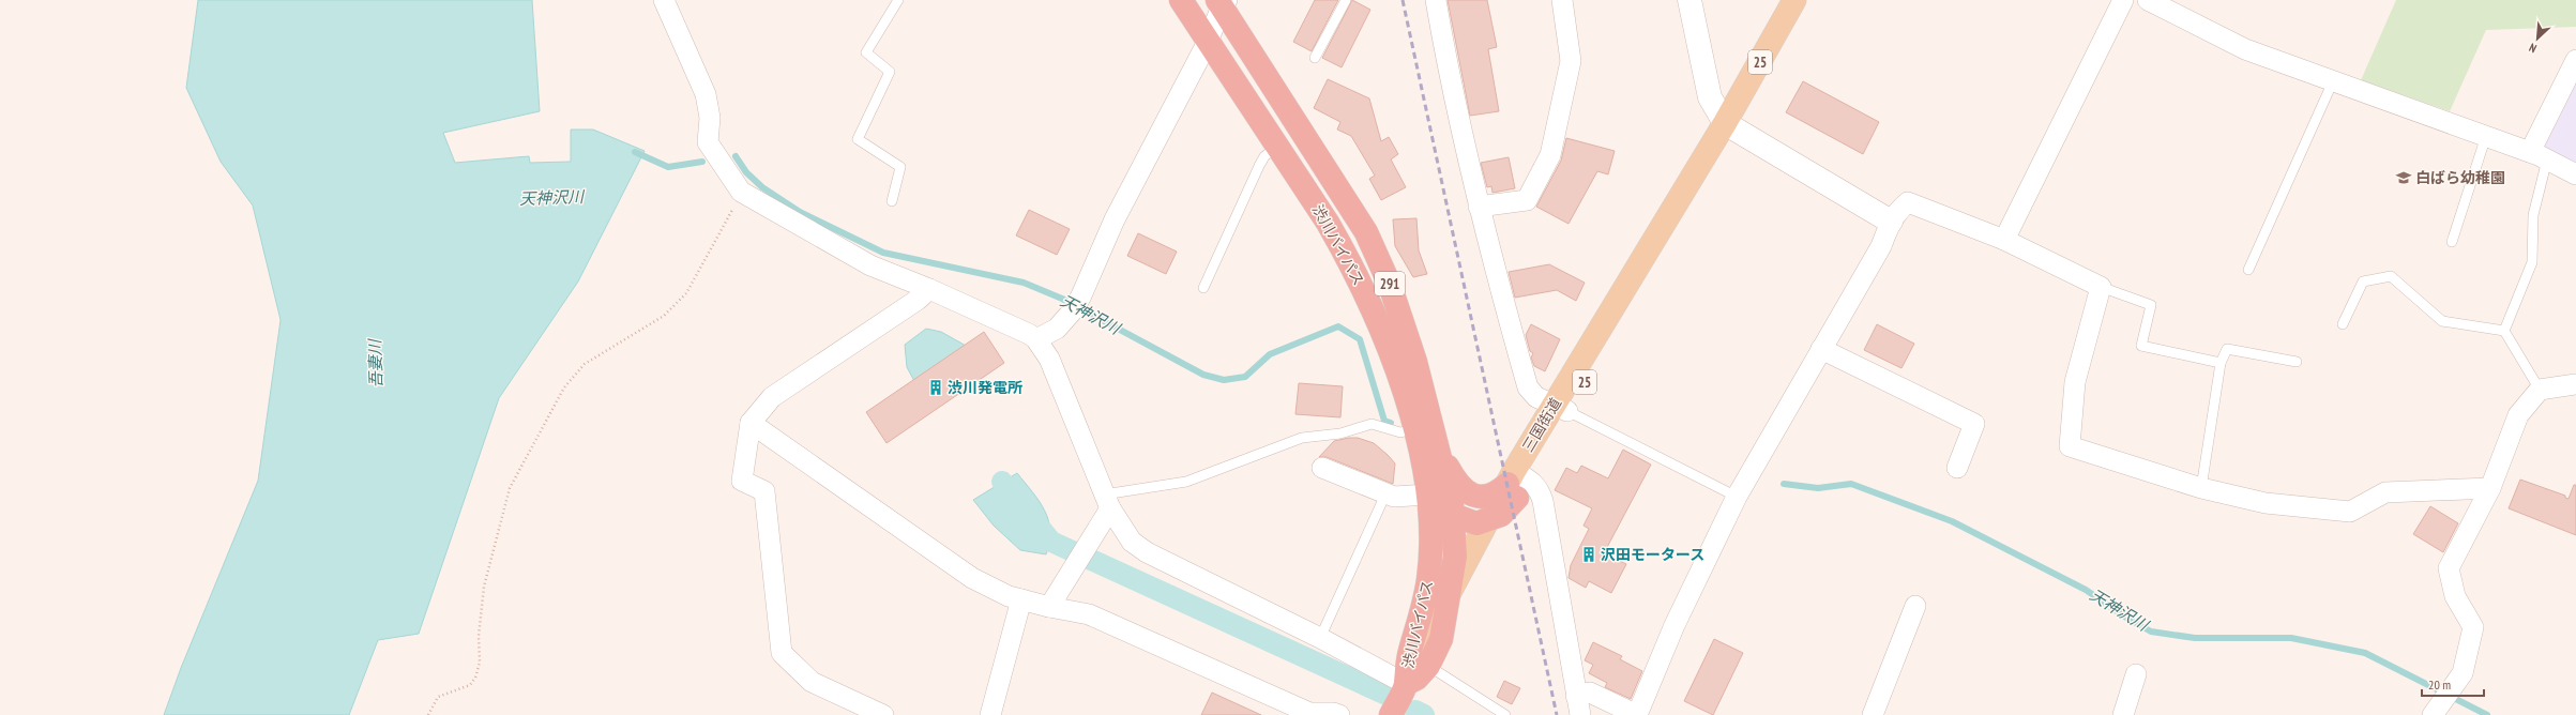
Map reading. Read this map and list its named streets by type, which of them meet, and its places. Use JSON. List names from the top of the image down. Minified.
{"streets":{"highway":["渋川バイパス","291","三国街道"],"main road":["25"]},"crossings":[["渋川バイパス","三国街道"]],"water":["天神沢川","吾妻川"],"places":{"school or university":["白ばら幼稚園"],"building":["渋川発電所","沢田モータース"]},"scale_bar":"20 m","north":"bottom left"}
